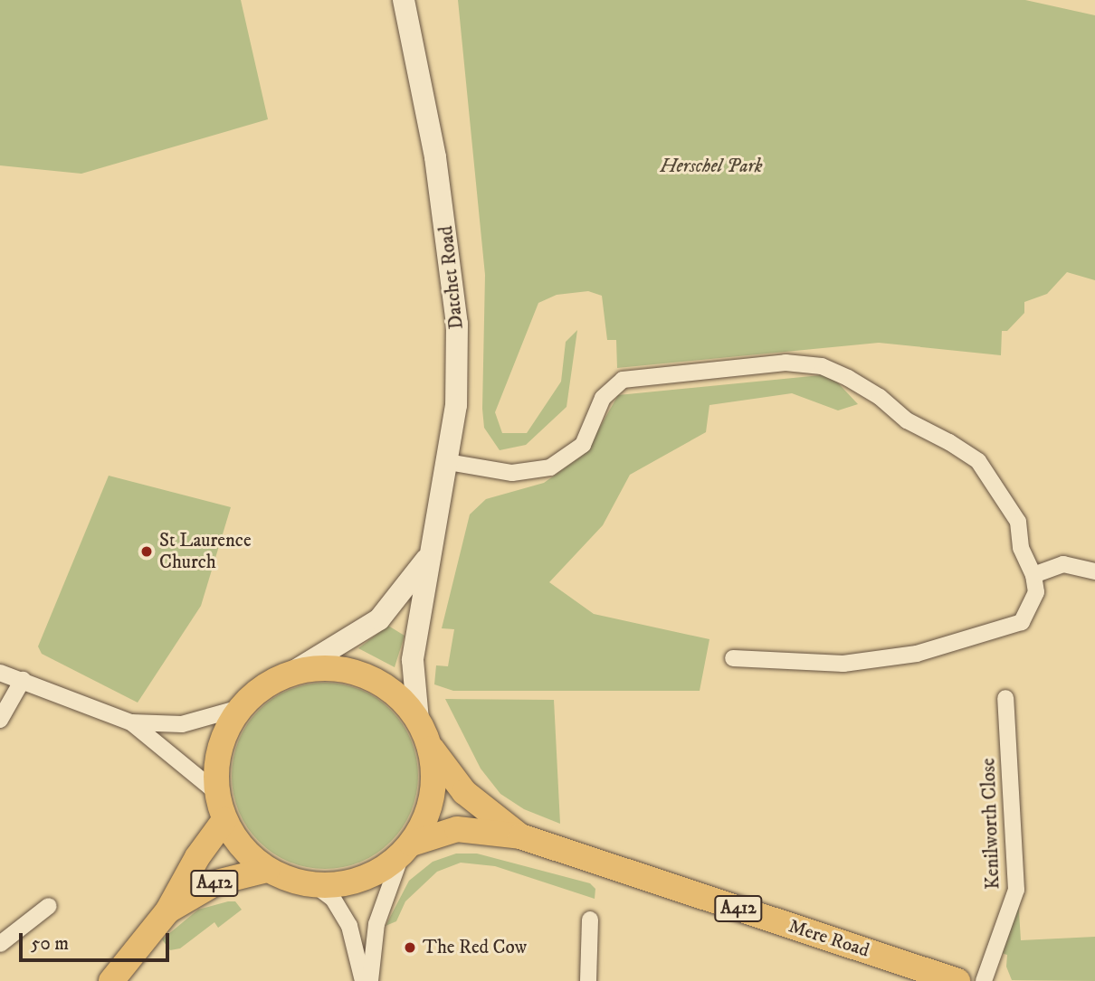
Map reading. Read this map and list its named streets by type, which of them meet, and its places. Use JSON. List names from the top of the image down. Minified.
{"streets":{"main road":["Datchet Road","A412","Mere Road"],"street":["Kenilworth Close"]},"crossings":[["Datchet Road","A412"],["A412","Mere Road"]],"parks":["Herschel Park"],"places":["St Laurence Church","The Red Cow"],"scale_bar":"50 m"}
